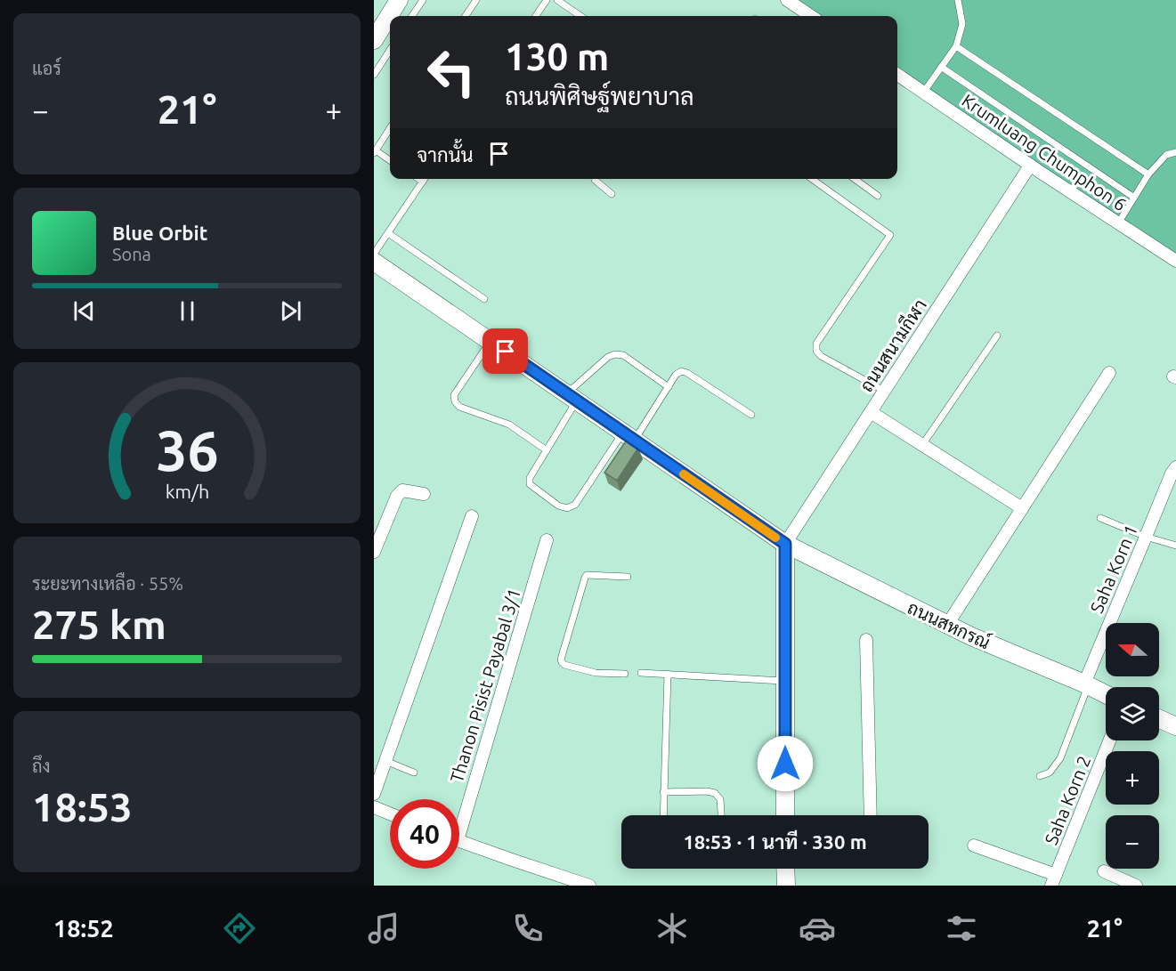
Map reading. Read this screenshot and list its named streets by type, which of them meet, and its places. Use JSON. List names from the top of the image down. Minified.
{"streets":{"street":["Krumluang Chumphon 6","ถนนสนามกีฬา","Saha Korn 1","ถนนสหกรณ์","Thanon Pisist Payabal 3/1","Saha Korn 2"]},"crossings":[["Krumluang Chumphon 6","ถนนสนามกีฬา"],["ถนนสนามกีฬา","ถนนสหกรณ์"],["Saha Korn 1","ถนนสหกรณ์"]],"north":"left","page":{"tile":["แอร์",["ระยะทางเหลือ · 55%","275 km"],["ถึง","18:53"]],"turn":["130 m","ถนนพิศิษฐ์พยาบาล"],"heat":["−","21°","+"],"then":"จากนั้น","song":["Blue Orbit","Sona"],"map_buttons":["+","−"],"limit":"40","trip":"18:53 · 1 นาที · 330 m","tabs":["18:52","21°"],"gauge":["36","km/h"]}}
